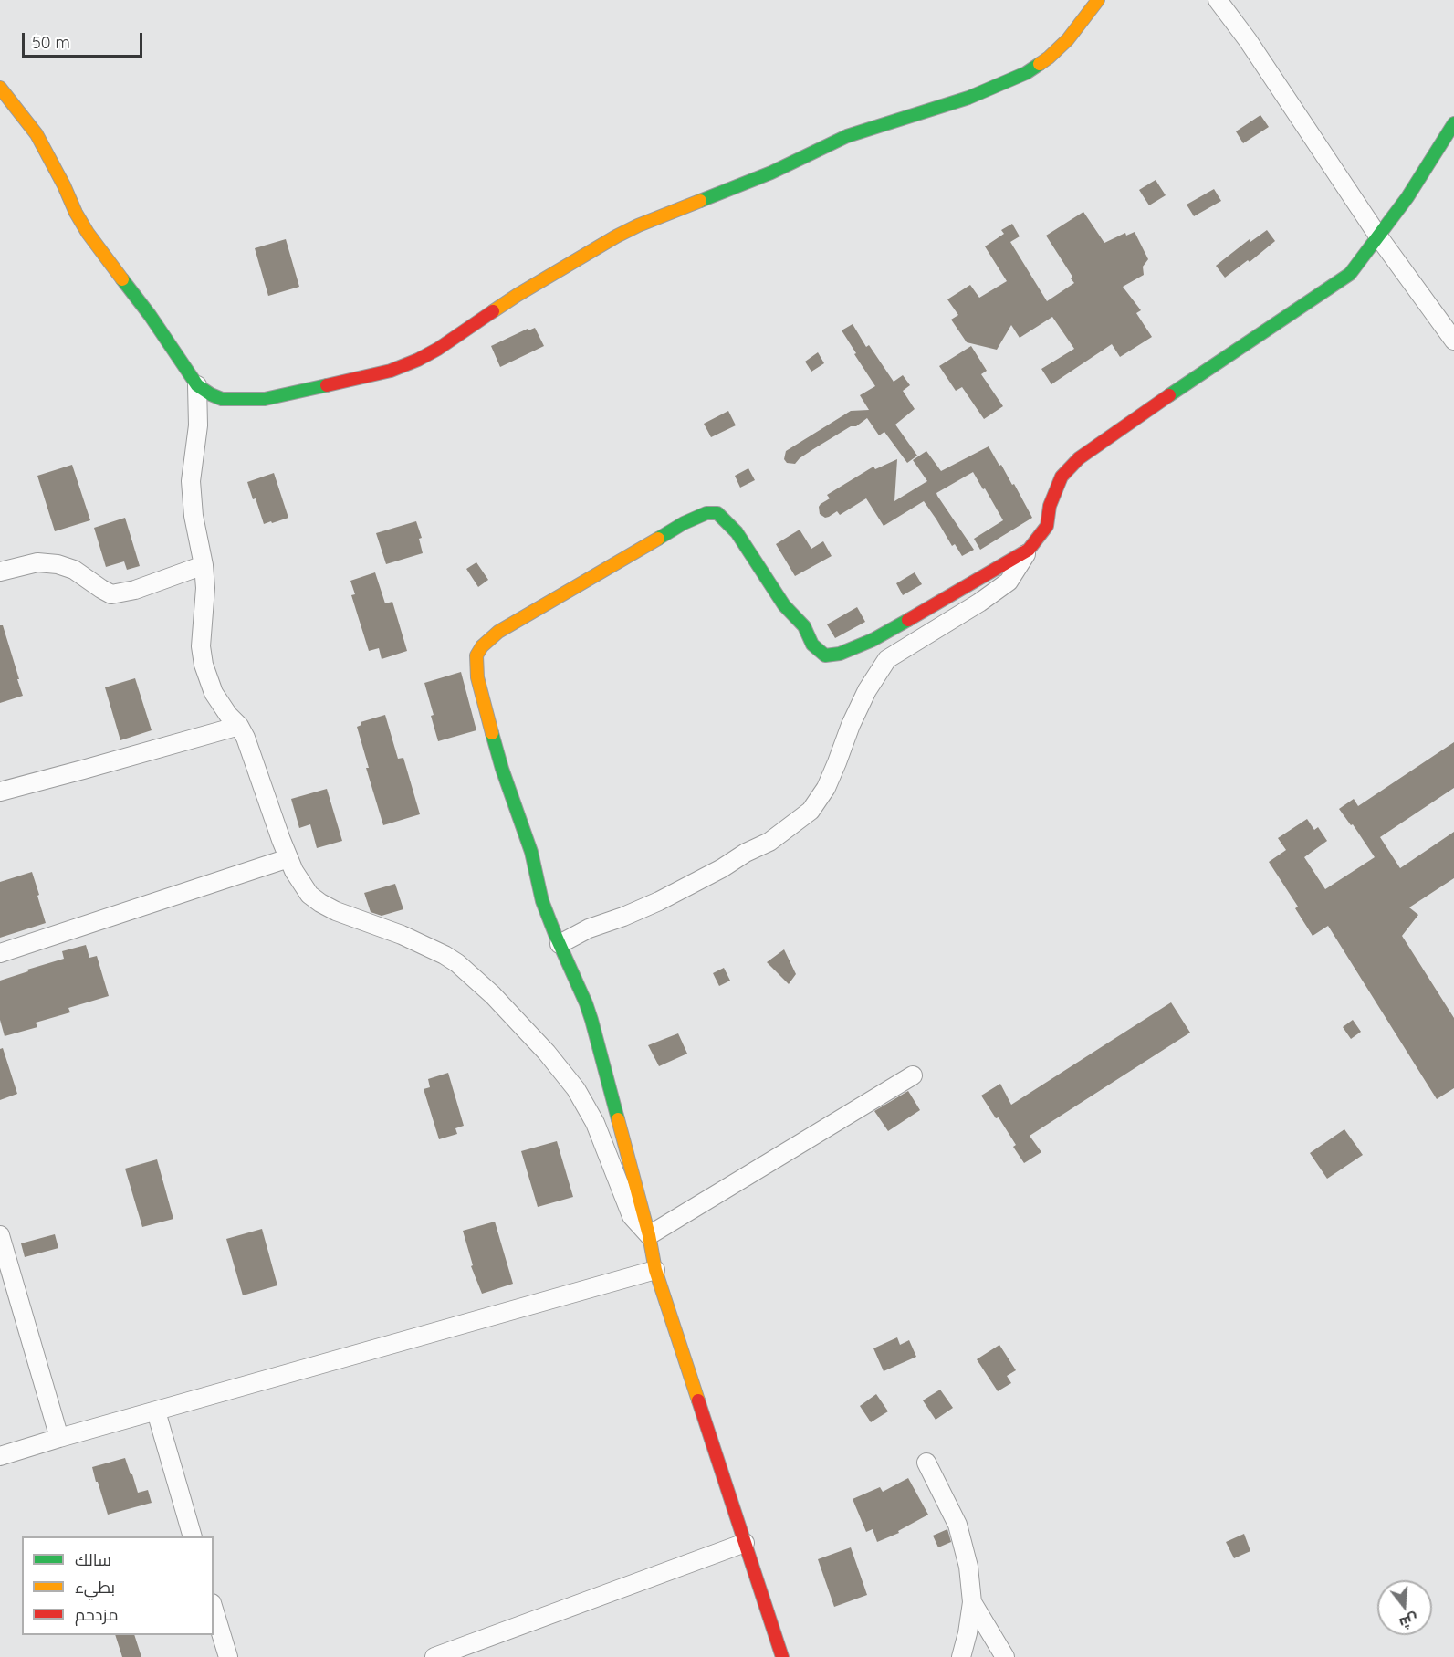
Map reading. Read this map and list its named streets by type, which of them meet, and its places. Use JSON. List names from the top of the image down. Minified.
{"legend":["سالك","بطيء","مزدحم"],"scale_bar":"50 m","north":"bottom"}
